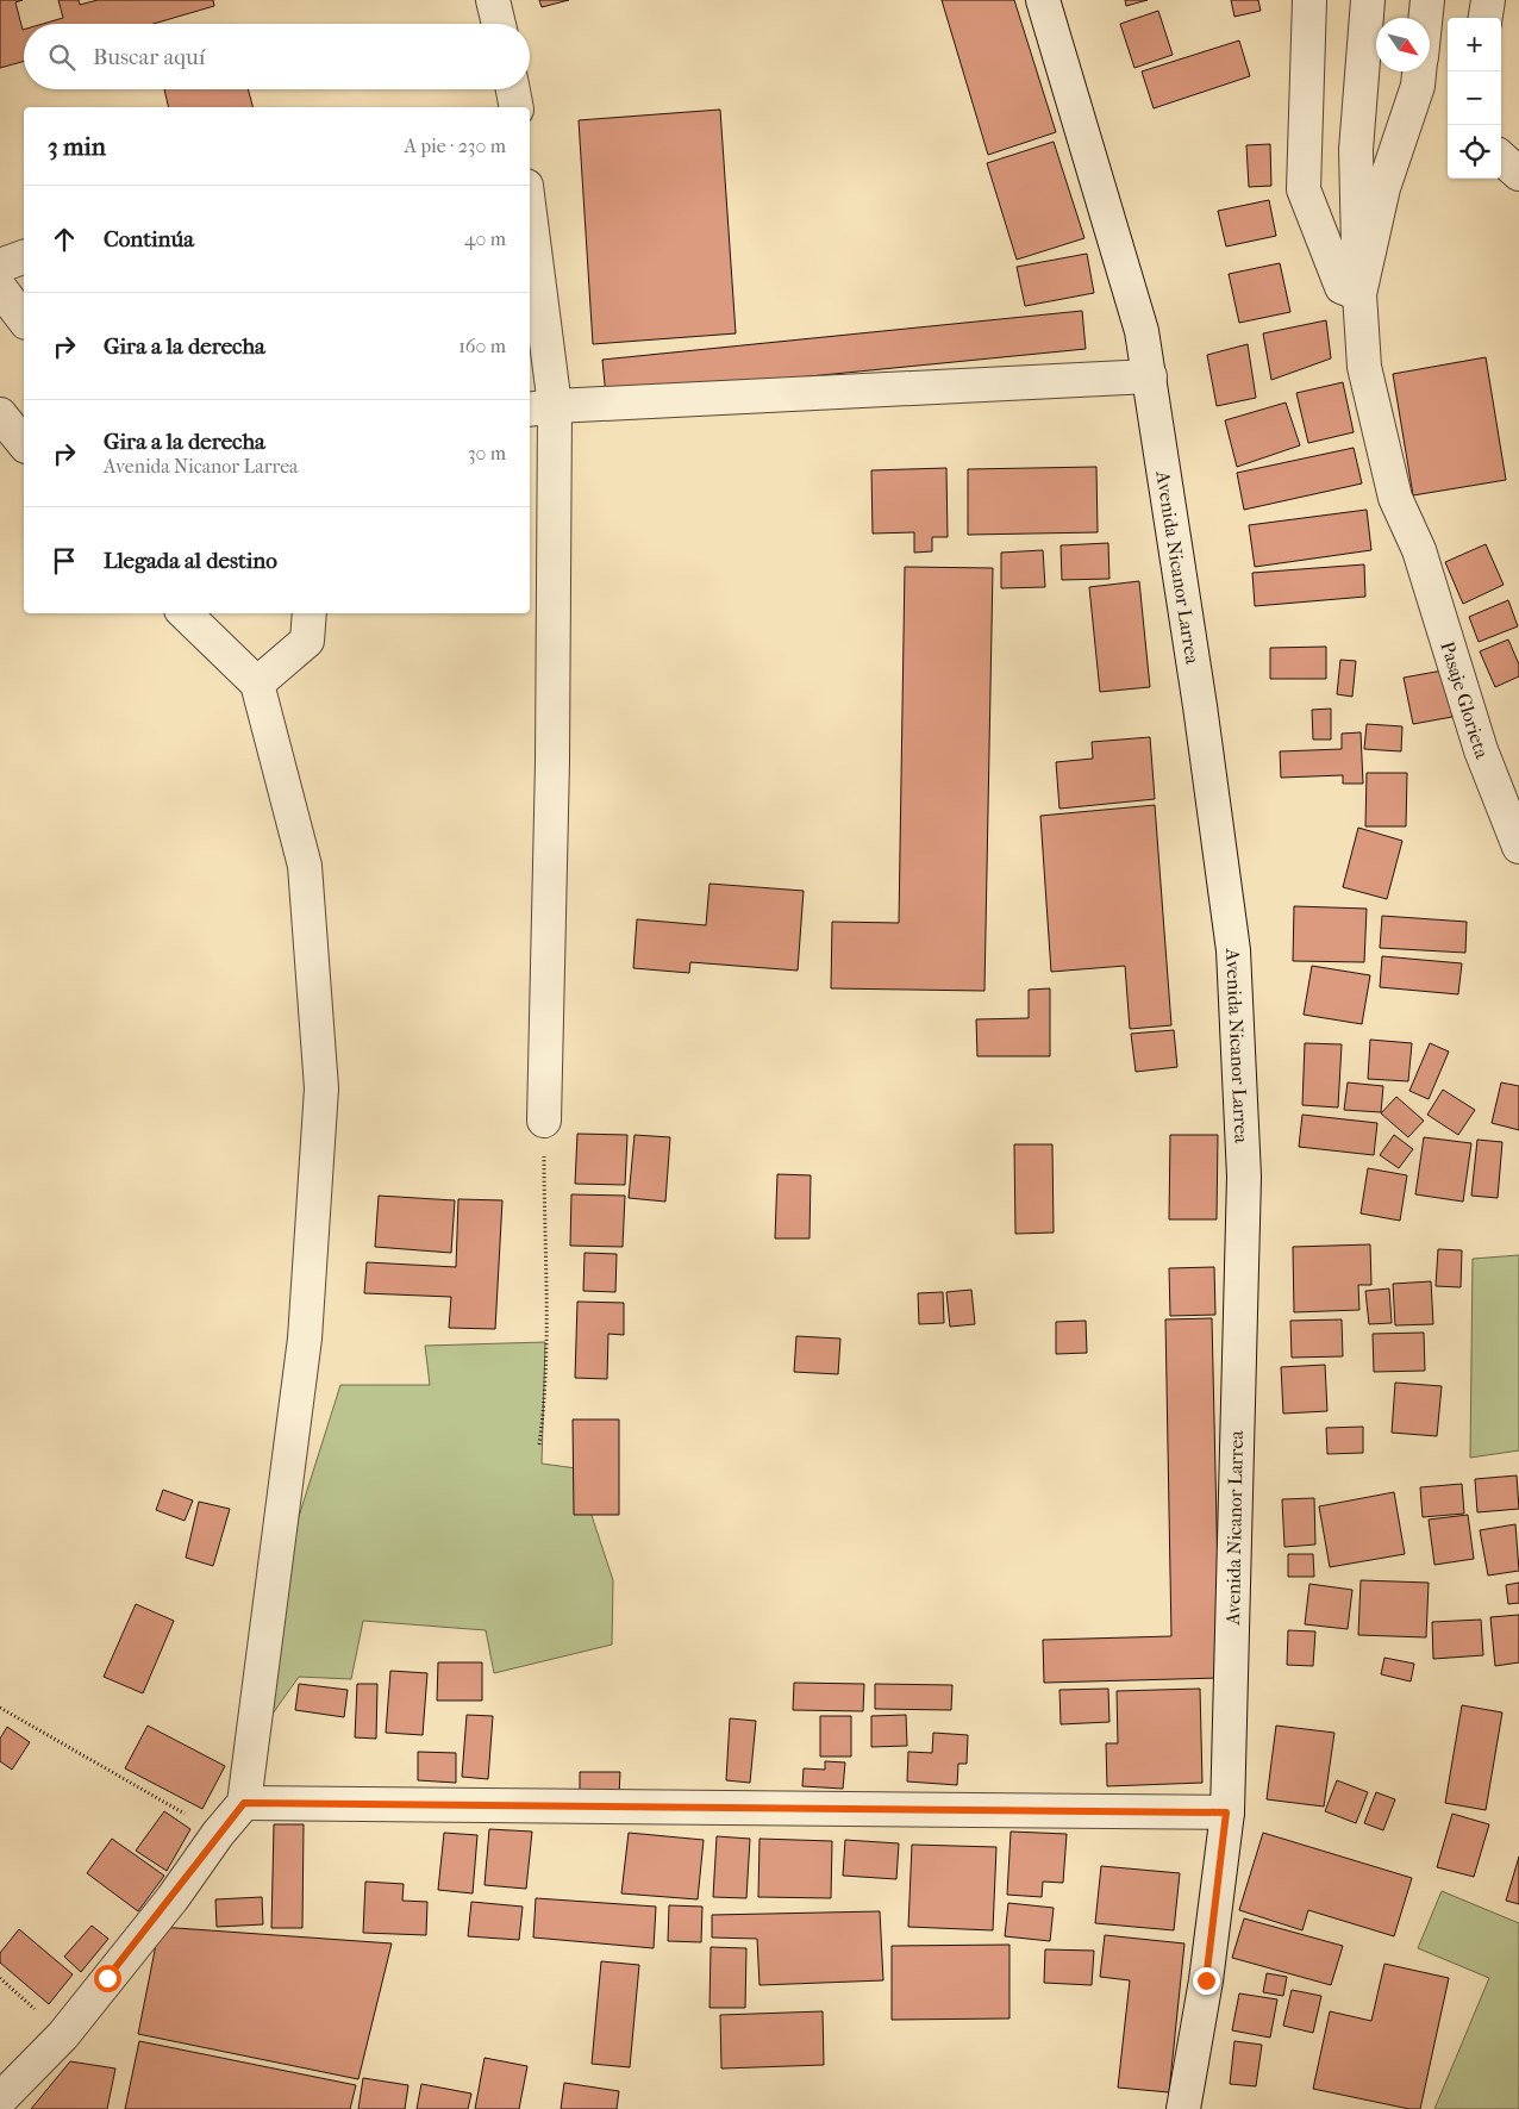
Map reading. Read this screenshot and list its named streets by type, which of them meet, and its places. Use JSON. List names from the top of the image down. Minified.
{"streets":{"street":["Avenida Nicanor Larrea","Pasaje Glorieta"]},"north":"bottom right","page":{"map_buttons":["+","−"],"search":"Buscar aquí","heading":["3 min","A pie · 230 m"],"list":[["Continúa","40 m"],["Gira a la derecha","160 m"],["Gira a la derecha","Avenida Nicanor Larrea","30 m"],"Llegada al destino"]}}
